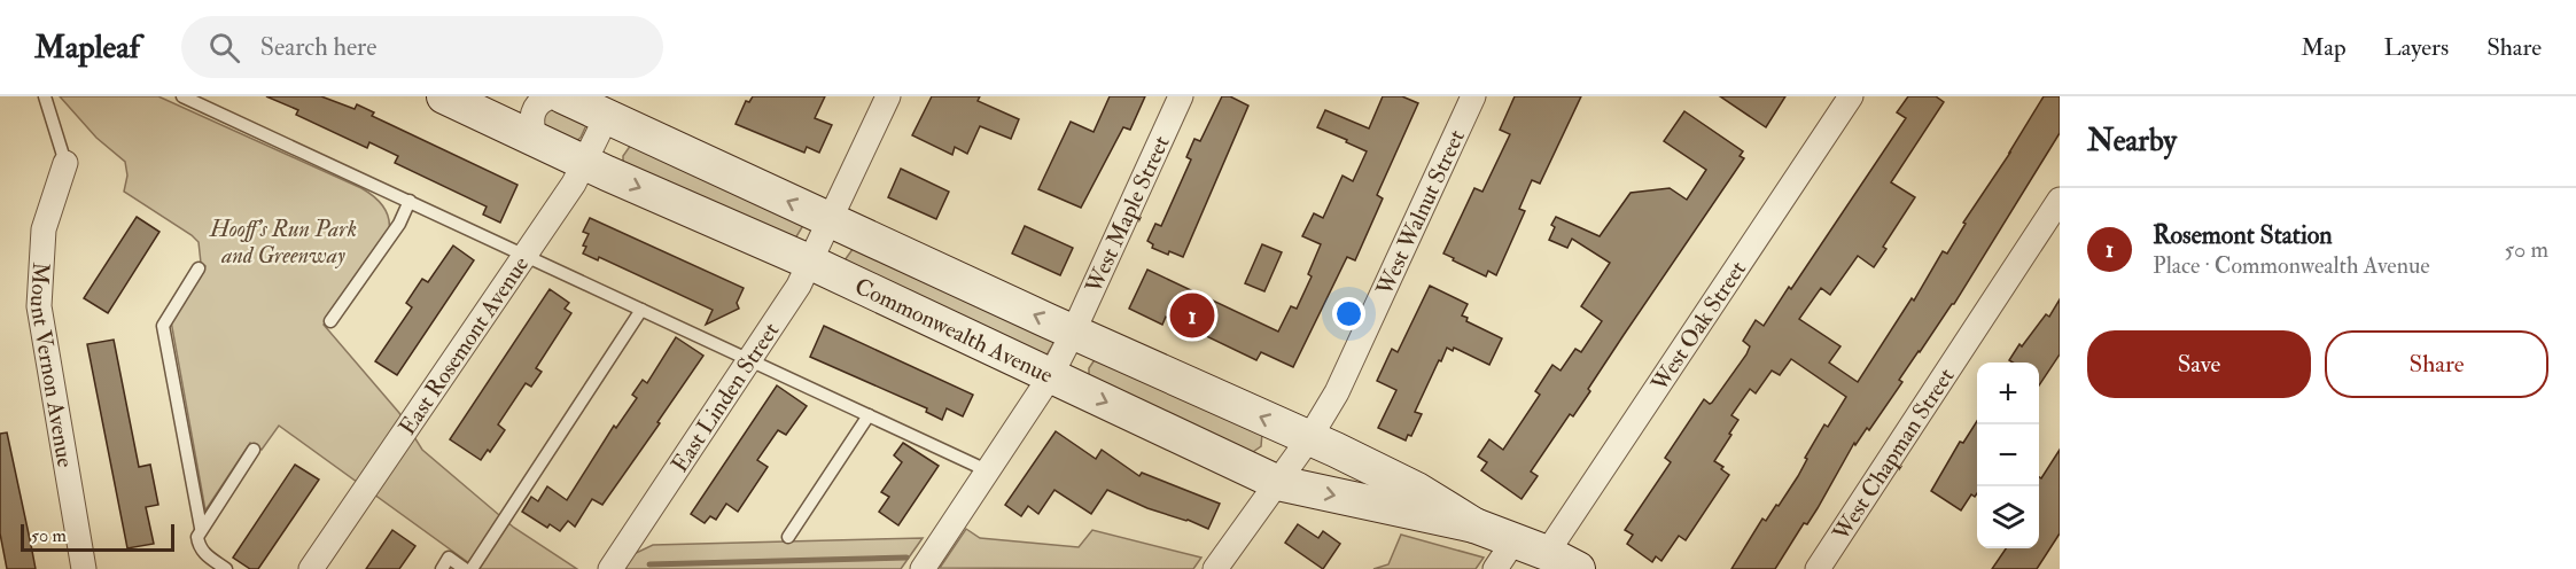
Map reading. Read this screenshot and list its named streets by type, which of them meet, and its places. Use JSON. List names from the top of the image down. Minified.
{"streets":{"street":["West Walnut Street","West Maple Street","West Oak Street","Commonwealth Avenue","East Rosemont Avenue","Mount Vernon Avenue","East Linden Street","West Chapman Street"]},"crossings":[["West Walnut Street","Commonwealth Avenue"],["West Maple Street","Commonwealth Avenue"],["West Oak Street","Commonwealth Avenue"],["Commonwealth Avenue","East Rosemont Avenue"],["Commonwealth Avenue","East Linden Street"]],"parks":["Hooff's Run Park and Greenway"],"scale_bar":"50 m","page":{"header":"Mapleaf","search":"Search here","nav":["Map","Layers","Share"],"heading":"Nearby","list":[{"mark":"1","name":"Rosemont Station","note":"Place · Commonwealth Avenue","value":"50 m"}],"pins":"1","buttons":["Save","Share"],"map_buttons":["+","−"],"scale":"50 m"}}
